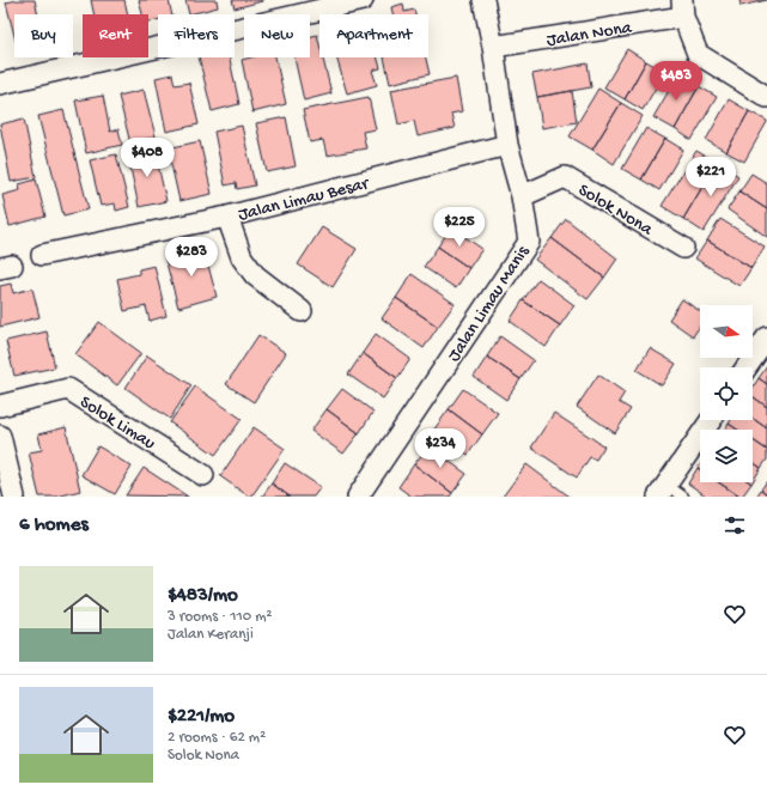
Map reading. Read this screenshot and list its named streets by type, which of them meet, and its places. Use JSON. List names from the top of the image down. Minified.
{"streets":{"street":["Jalan Nona","Jalan Limau Besar","Solok Nona","Jalan Limau Manis","Solok Limau"]},"crossings":[["Jalan Nona","Jalan Limau Manis"],["Jalan Limau Besar","Jalan Limau Manis"],["Solok Nona","Jalan Limau Manis"]],"north":"right","page":{"chip":["Buy","Rent","Filters","New","Apartment"],"price":["$483","$408","$221","$225","$283","$234"],"heading":"6 homes","list":[{"name":"$483/mo","note":"3 rooms · 110 m² · Jalan Keranji"},{"name":"$221/mo","note":"2 rooms · 62 m² · Solok Nona"}]}}
